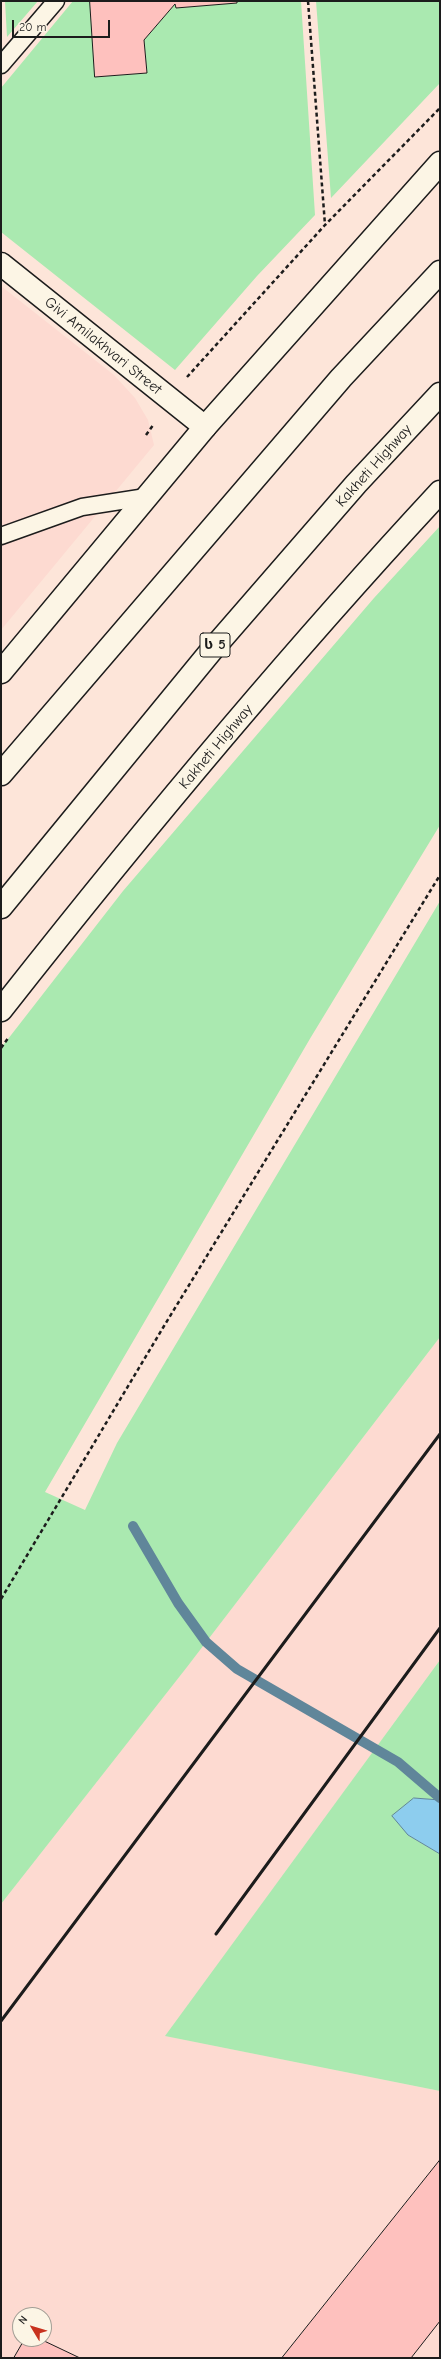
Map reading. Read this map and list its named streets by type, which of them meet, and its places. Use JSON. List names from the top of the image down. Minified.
{"streets":{"main road":["Givi Amilakhvari Street","Kakheti Highway","ს 5"]},"scale_bar":"20 m","north":"top left"}
